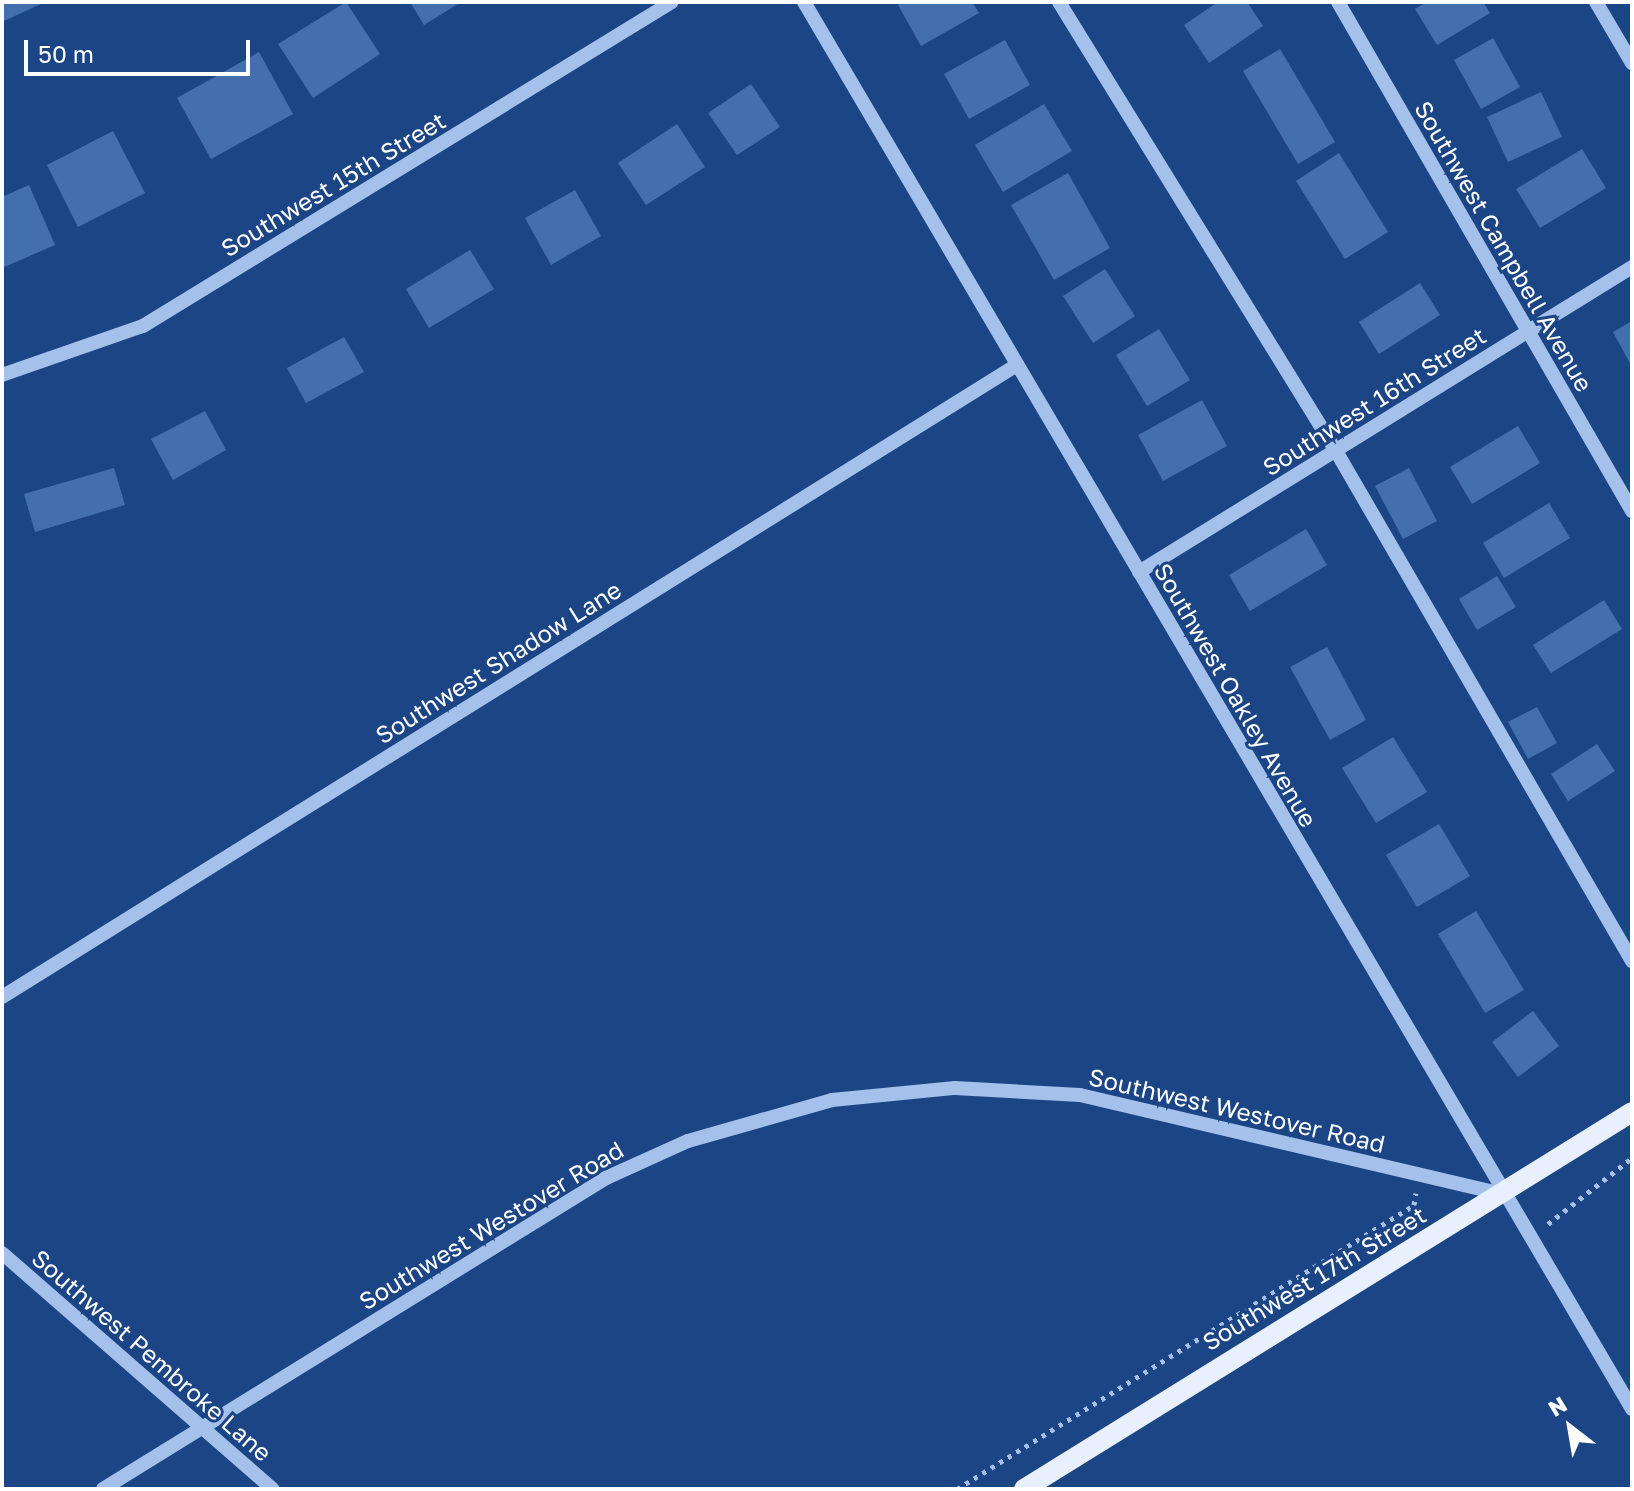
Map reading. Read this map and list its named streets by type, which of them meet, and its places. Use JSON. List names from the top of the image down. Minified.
{"streets":{"main road":["Southwest 17th Street"],"street":["Southwest 15th Street","Southwest Campbell Avenue","Southwest 16th Street","Southwest Shadow Lane","Southwest Oakley Avenue","Southwest Westover Road","Southwest Pembroke Lane"]},"crossings":[["Southwest Campbell Avenue","Southwest 16th Street"],["Southwest 16th Street","Southwest Oakley Avenue"],["Southwest Shadow Lane","Southwest Oakley Avenue"],["Southwest Oakley Avenue","Southwest Westover Road"],["Southwest Oakley Avenue","Southwest 17th Street"],["Southwest Westover Road","Southwest 17th Street"],["Southwest Westover Road","Southwest Pembroke Lane"]],"scale_bar":"50 m","north":"top left"}
